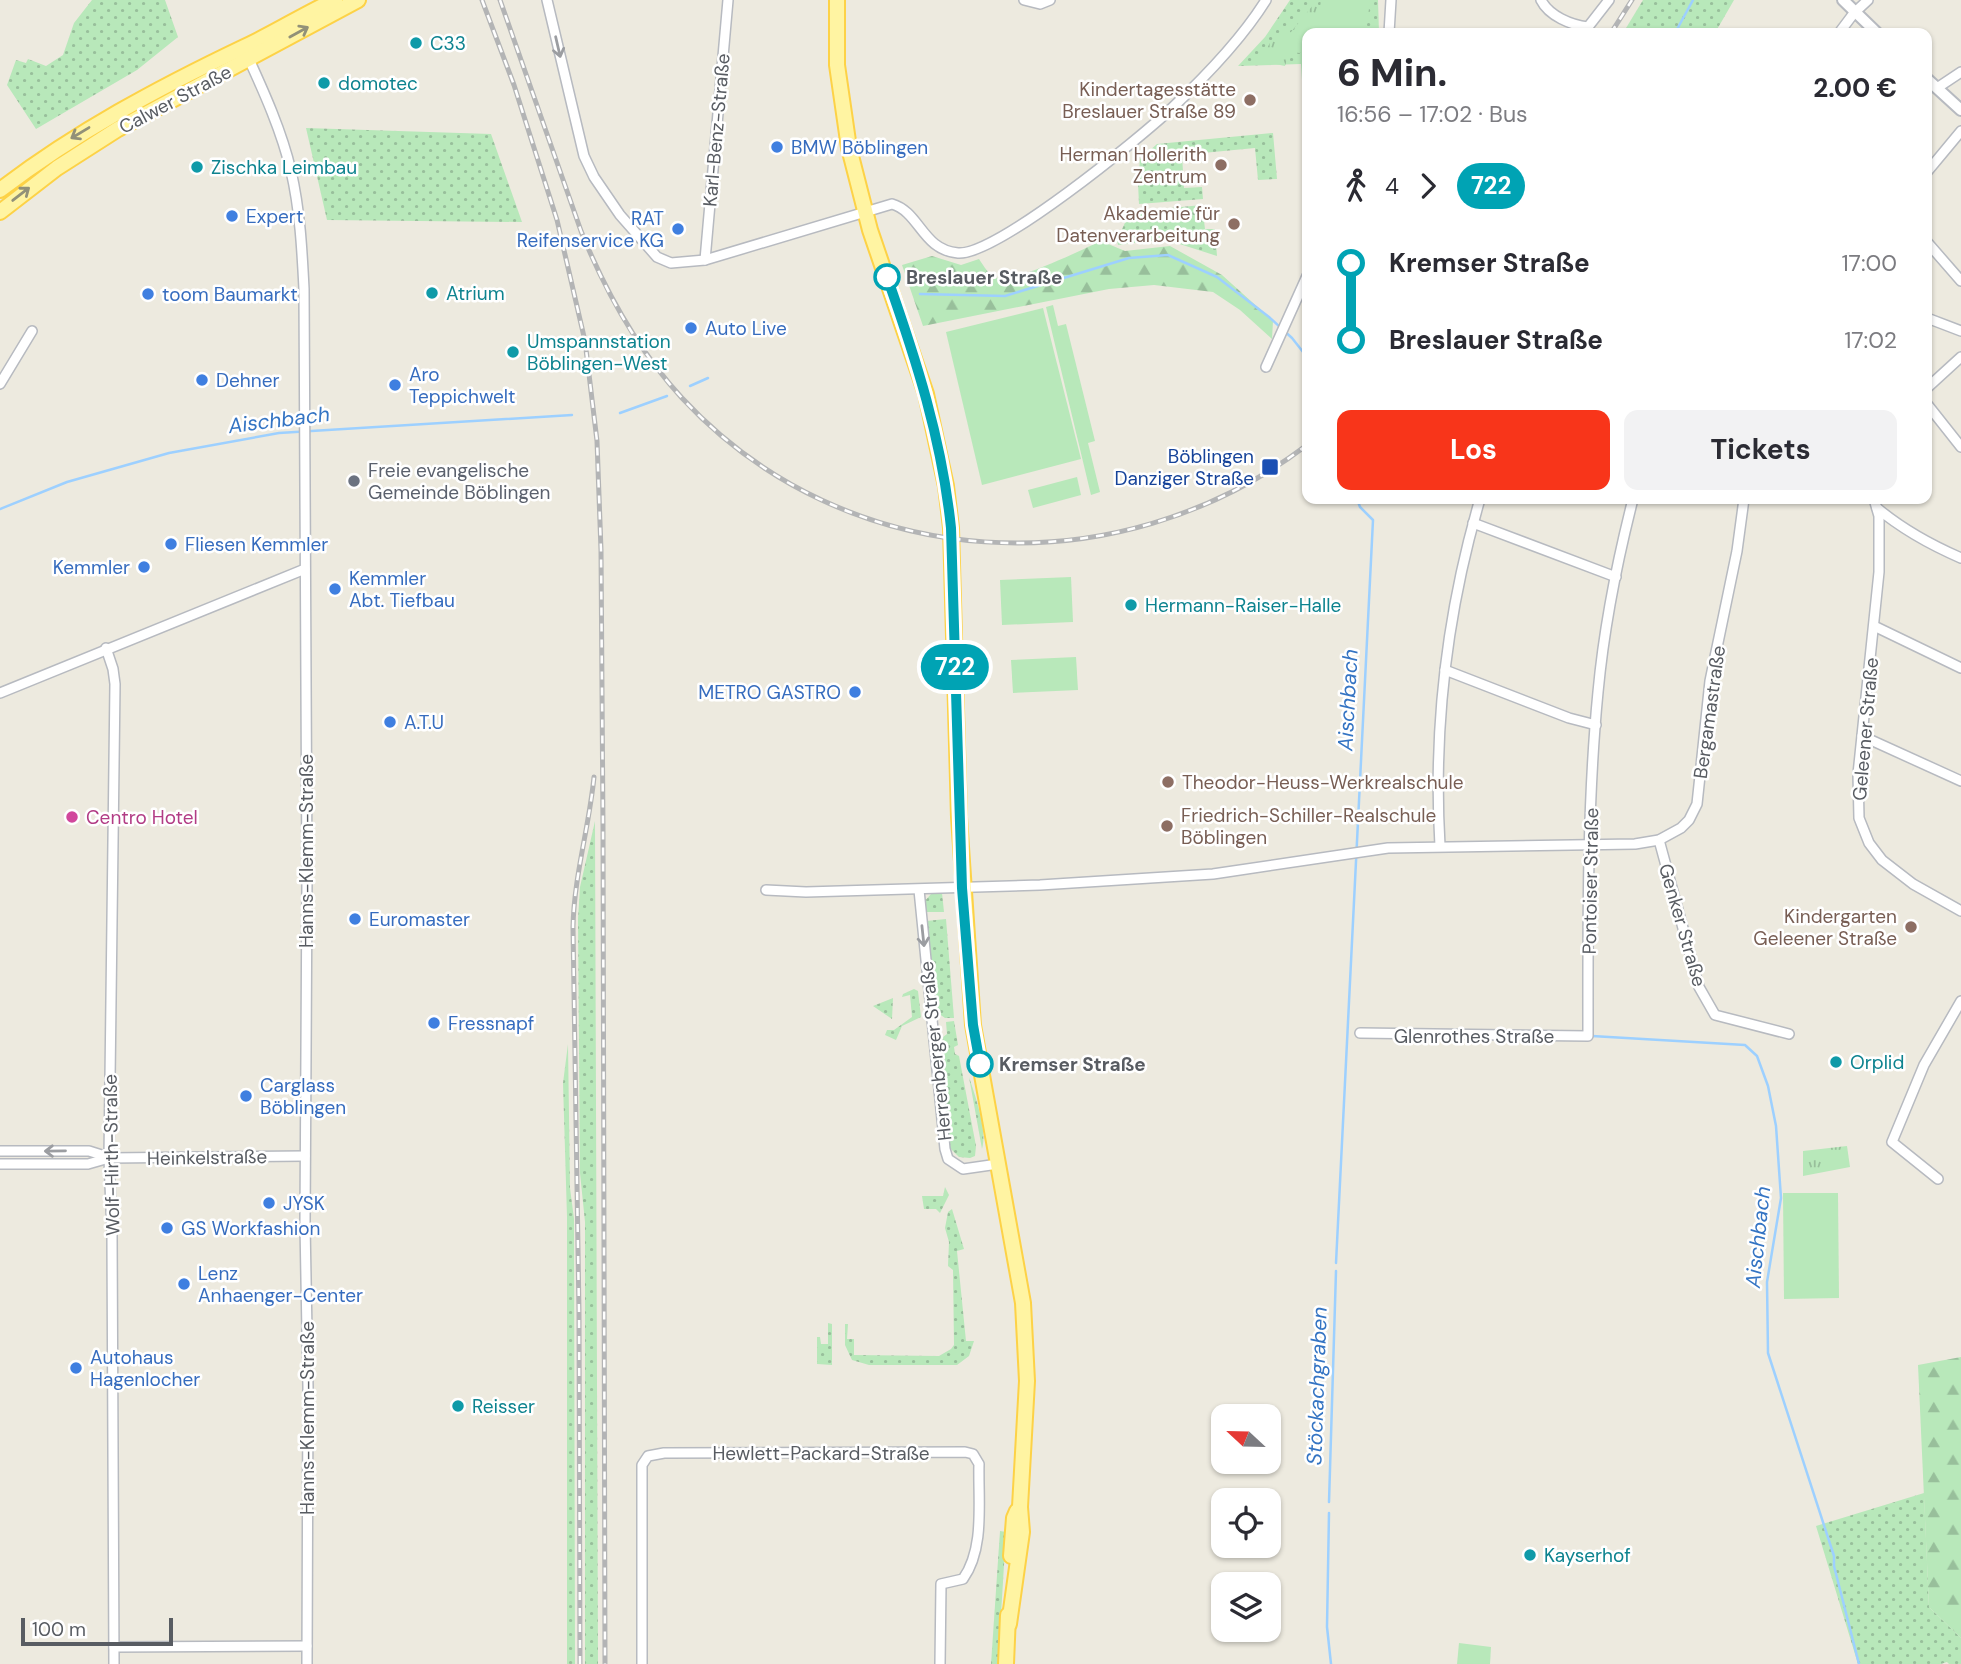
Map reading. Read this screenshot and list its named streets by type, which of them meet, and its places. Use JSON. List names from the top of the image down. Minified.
{"streets":{"main road":["Calwer Straße"],"street":["Karl-Benz-Straße","Bergamastraße","Geleener Straße","Hanns-Klemm-Straße","Pontoiser Straße","Genker Straße","Glenrothes Straße","Herrenberger Straße","Wolf-Hirth-Straße","Heinkelstraße","Hewlett-Packard-Straße"]},"crossings":[["Calwer Straße","Hanns-Klemm-Straße"],["Bergamastraße","Pontoiser Straße"],["Bergamastraße","Genker Straße"],["Hanns-Klemm-Straße","Heinkelstraße"],["Pontoiser Straße","Glenrothes Straße"],["Wolf-Hirth-Straße","Heinkelstraße"]],"one_way":["Herrenberger Straße"],"water":["Aischbach","Stöckachgraben"],"places":{"other":["C33","domotec","Kindertagesstätte Breslauer Straße 89","BMW Böblingen","Herman Hollerith Zentrum","Zischka Leimbau","Expert","Akademie für Datenverarbeitung","RAT Reifenservice KG","Breslauer Straße","Atrium","toom Baumarkt","Auto Live","Umspannstation Böblingen-West","Dehner","Aro Teppichwelt","Freie evangelische Gemeinde Böblingen","Fliesen Kemmler","Kemmler","Kemmler Abt. Tiefbau","Hermann-Raiser-Halle","METRO GASTRO","A.T.U","Theodor-Heuss-Werkrealschule","Centro Hotel","Friedrich-Schiller-Realschule Böblingen","Euromaster","Kindergarten Geleener Straße","Fressnapf","Orplid","Kremser Straße","Carglass Böblingen","JYSK","GS Workfashion","Lenz Anhaenger-Center","Autohaus Hagenlocher","Reisser","Kayserhof"],"transit":["Böblingen Danziger Straße"]},"lines":["bus line 722"],"scale_bar":"100 m","north":"left","page":{"on_map":"722","heading":["6 Min.","16:56 – 17:02 · Bus","2.00 €"],"legs":["4","722"],"list":[{"name":"Kremser Straße","value":"17:00"},{"name":"Breslauer Straße","value":"17:02"}],"buttons":["Los","Tickets"],"scale":"100 m"}}
